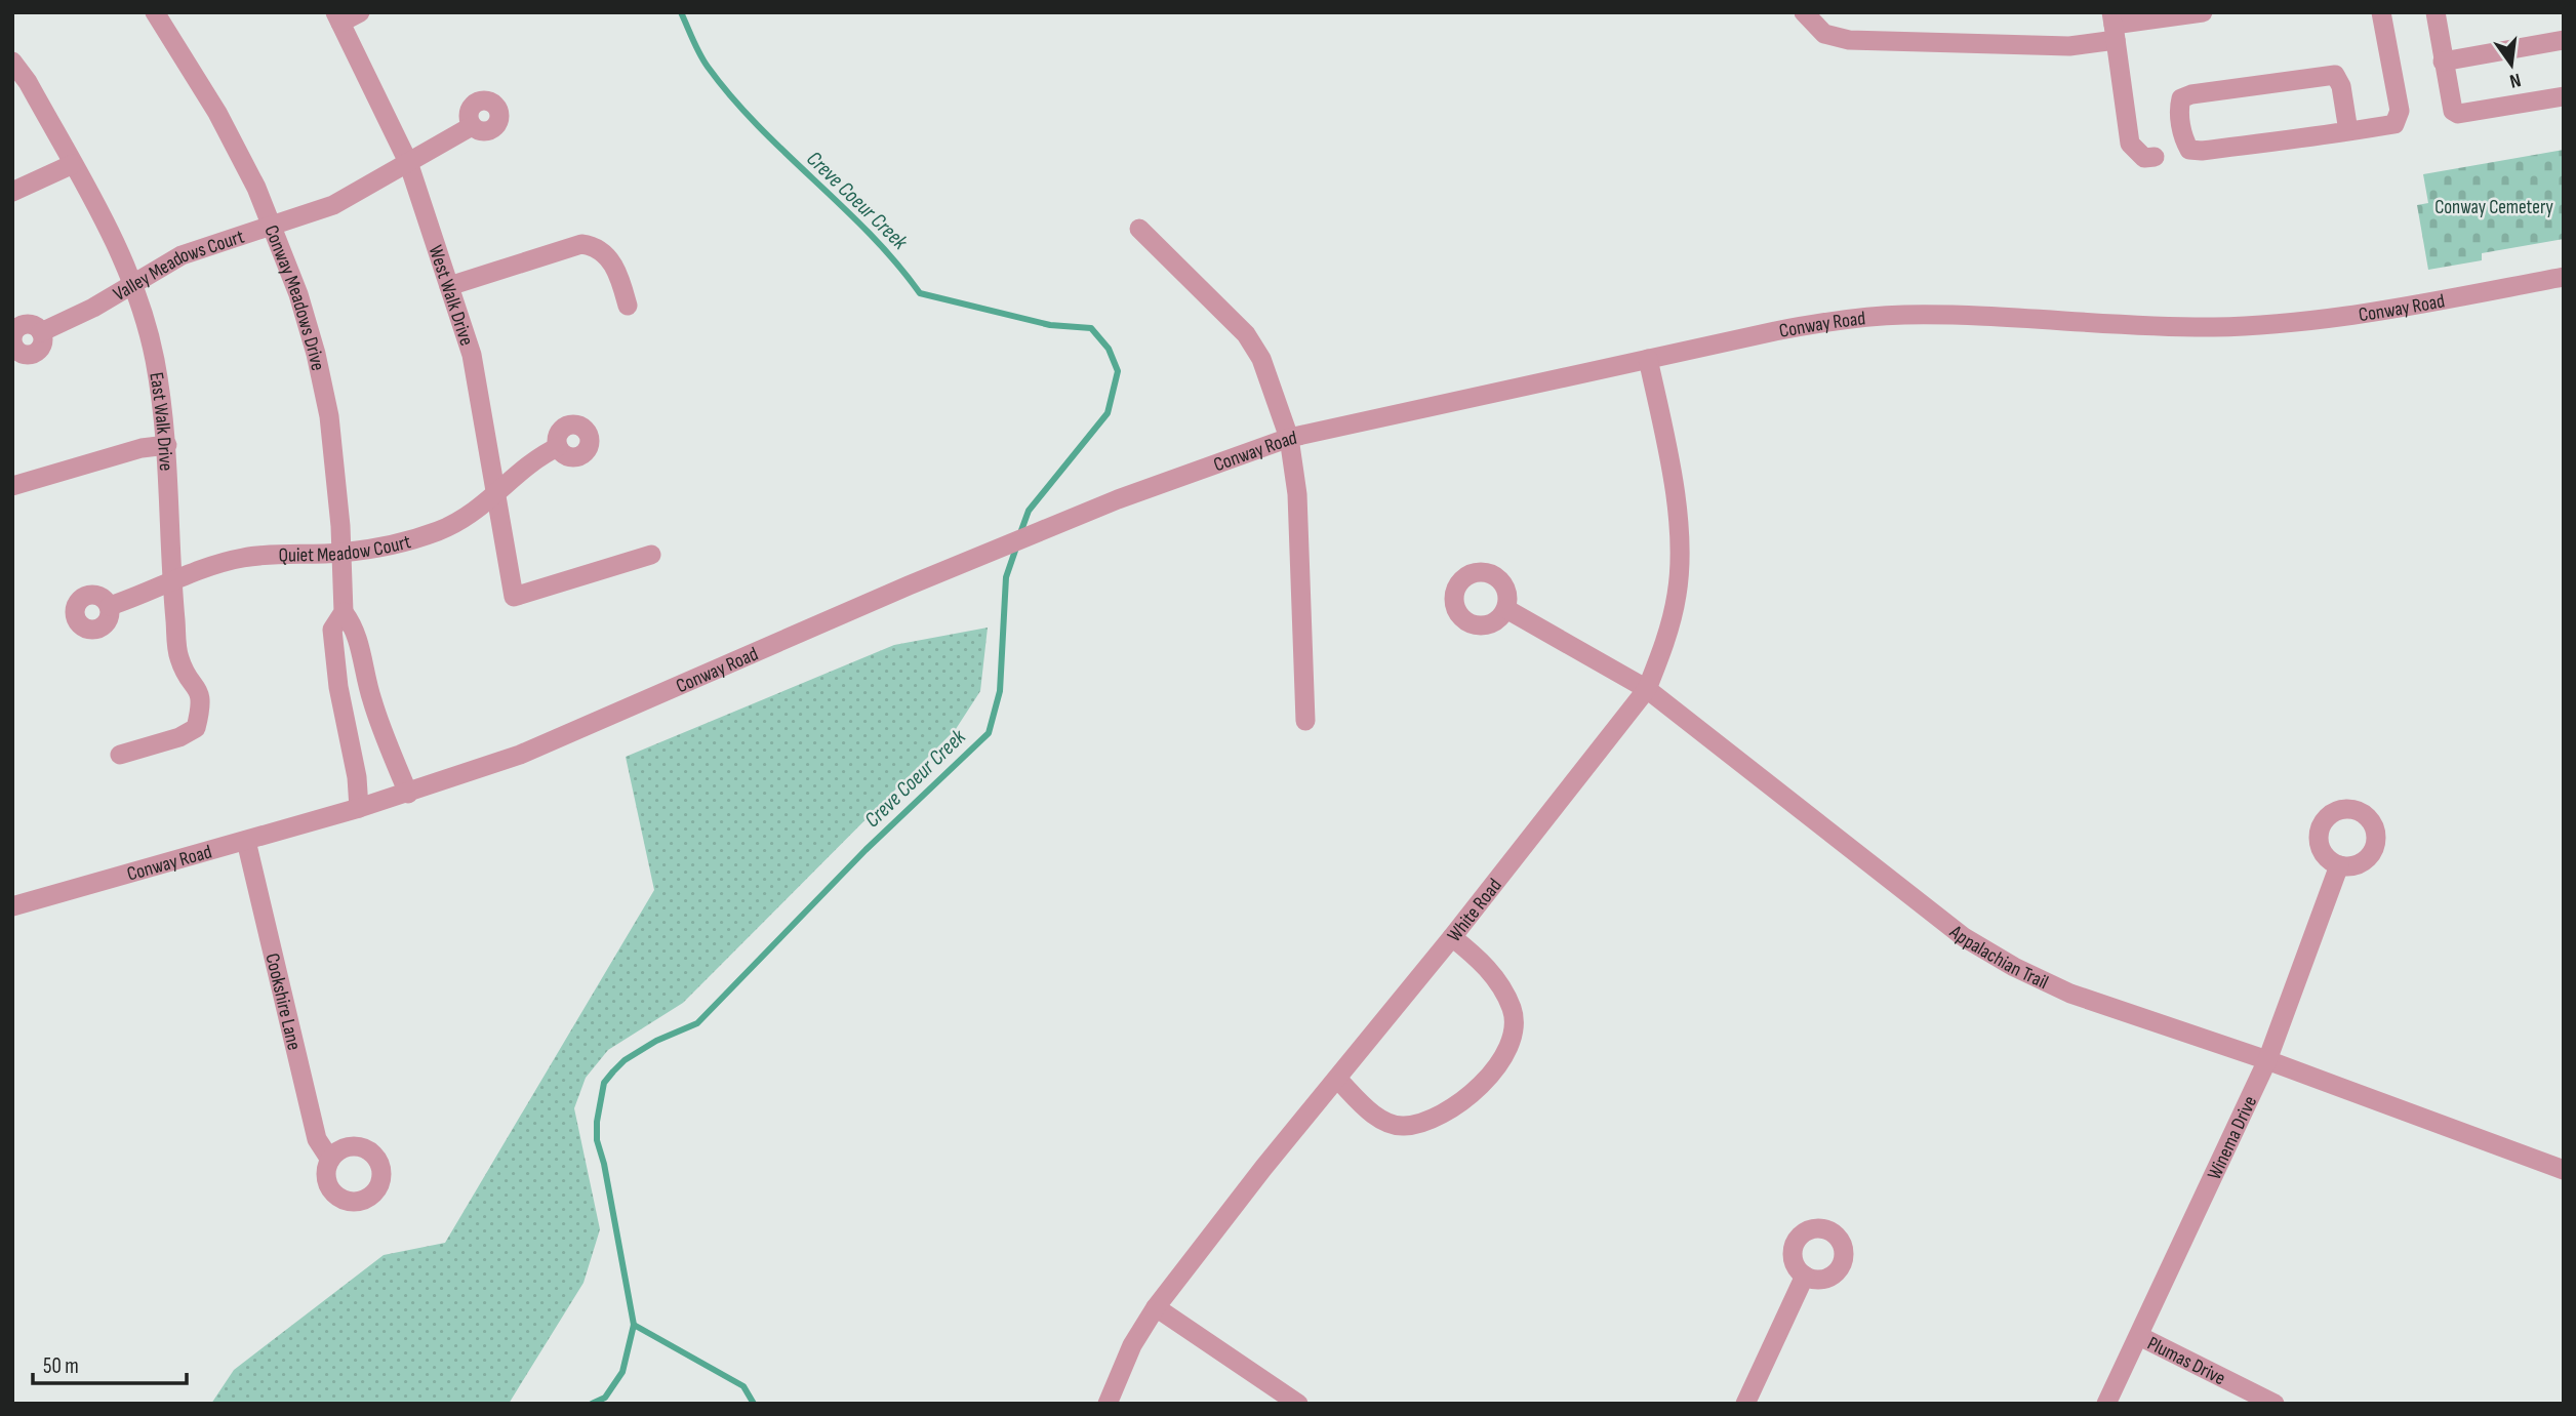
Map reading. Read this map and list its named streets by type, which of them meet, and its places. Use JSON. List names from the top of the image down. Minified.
{"streets":{"street":["Valley Meadows Court","West Walk Drive","Conway Meadows Drive","Conway Road","East Walk Drive","Quiet Meadow Court","White Road","Appalachian Trail","Cookshire Lane","Winema Drive","Plumas Drive"]},"crossings":[["Valley Meadows Court","West Walk Drive"],["Valley Meadows Court","Conway Meadows Drive"],["Valley Meadows Court","East Walk Drive"],["West Walk Drive","Quiet Meadow Court"],["Conway Meadows Drive","Conway Road"],["Conway Meadows Drive","Quiet Meadow Court"],["Conway Road","White Road"],["Conway Road","Cookshire Lane"],["East Walk Drive","Quiet Meadow Court"],["White Road","Appalachian Trail"],["Appalachian Trail","Winema Drive"],["Winema Drive","Plumas Drive"]],"water":["Creve Coeur Creek"],"parks":["Conway Cemetery"],"scale_bar":"50 m","north":"bottom"}
